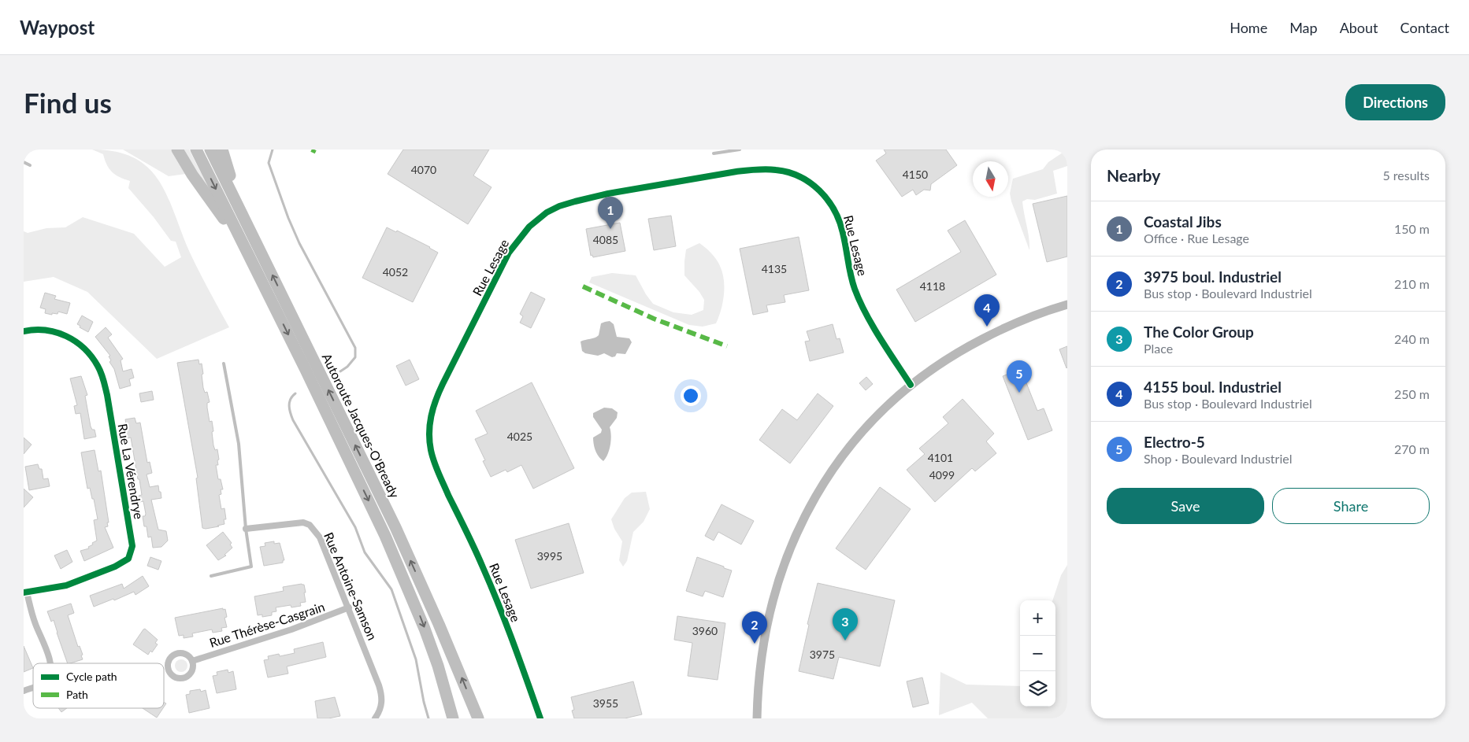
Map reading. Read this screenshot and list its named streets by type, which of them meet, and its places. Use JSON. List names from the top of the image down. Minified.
{"streets":{"highway":["Autoroute Jacques-O'Bready"],"street":["Rue Lesage","Rue La Vérendrye","Rue Antoine-Samson","Rue Thérèse-Casgrain"]},"crossings":[["Rue Antoine-Samson","Rue Thérèse-Casgrain"]],"house_numbers":["4070","4150","4085","4135","4052","4118","4025","4101","4099","3995","3960","3975","3955"],"legend":["Cycle path","Path"],"north":"bottom","page":{"header":"Waypost","nav":["Home","Map","About","Contact"],"buttons":["Directions",["Save","Share"]],"title":"Find us","heading":["Nearby","5 results"],"pins":["1","4","5","3","2"],"list":[{"mark":"1","name":"Coastal Jibs","note":"Office · Rue Lesage","value":"150 m"},{"mark":"2","name":"3975 boul. Industriel","note":"Bus stop · Boulevard Industriel","value":"210 m"},{"mark":"3","name":"The Color Group","note":"Place","value":"240 m"},{"mark":"4","name":"4155 boul. Industriel","note":"Bus stop · Boulevard Industriel","value":"250 m"},{"mark":"5","name":"Electro-5","note":"Shop · Boulevard Industriel","value":"270 m"}],"map_buttons":["+","−"]}}
